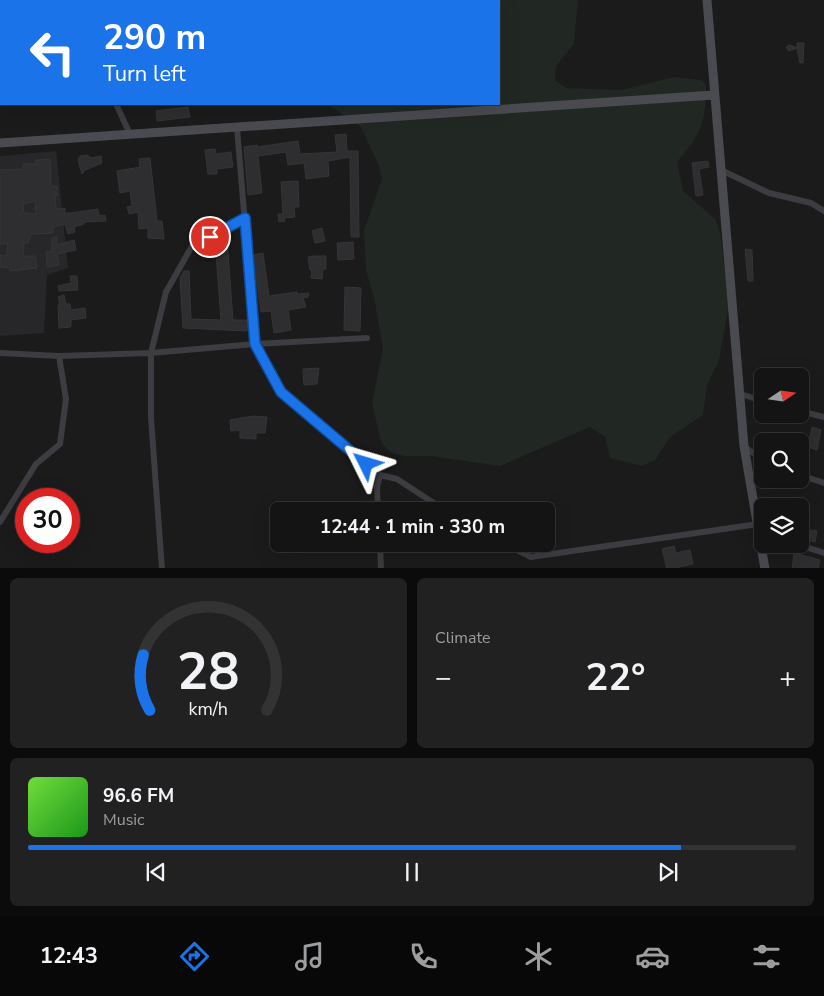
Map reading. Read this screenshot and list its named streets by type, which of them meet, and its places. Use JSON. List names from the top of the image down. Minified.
{"north":"right","page":{"turn":["290 m","Turn left"],"limit":"30","trip":"12:44 · 1 min · 330 m","tile":"Climate","heat":["−","22°","+"],"song":["96.6 FM","Music"],"tabs":"12:43","gauge":["28","km/h"]}}
